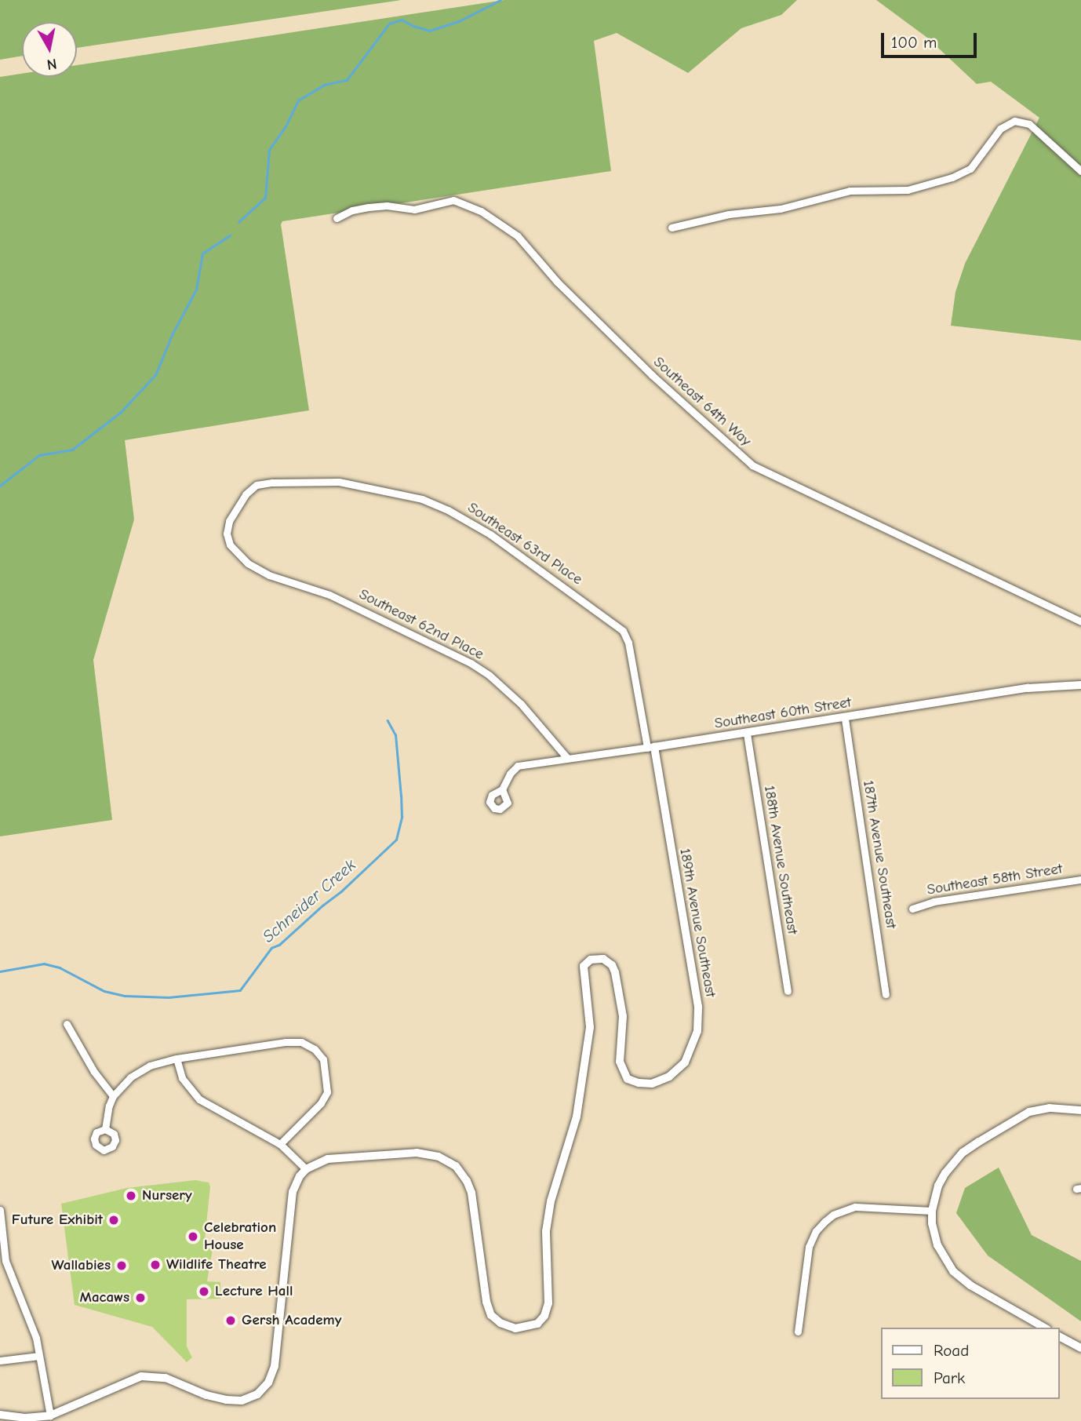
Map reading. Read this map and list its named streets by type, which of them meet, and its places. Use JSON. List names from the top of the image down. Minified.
{"streets":{"street":["Southeast 64th Way","Southeast 63rd Place","Southeast 62nd Place","Southeast 60th Street","187th Avenue Southeast","188th Avenue Southeast","Southeast 58th Street","189th Avenue Southeast"]},"crossings":[["Southeast 63rd Place","Southeast 62nd Place"],["Southeast 63rd Place","189th Avenue Southeast"],["Southeast 62nd Place","Southeast 60th Street"],["Southeast 60th Street","187th Avenue Southeast"],["Southeast 60th Street","188th Avenue Southeast"],["Southeast 60th Street","189th Avenue Southeast"]],"water":["Schneider Creek"],"places":["Nursery","Future Exhibit","Celebration House","Wildlife Theatre","Wallabies","Lecture Hall","Macaws","Gersh Academy"],"legend":["Road","Park"],"scale_bar":"100 m","north":"bottom"}
